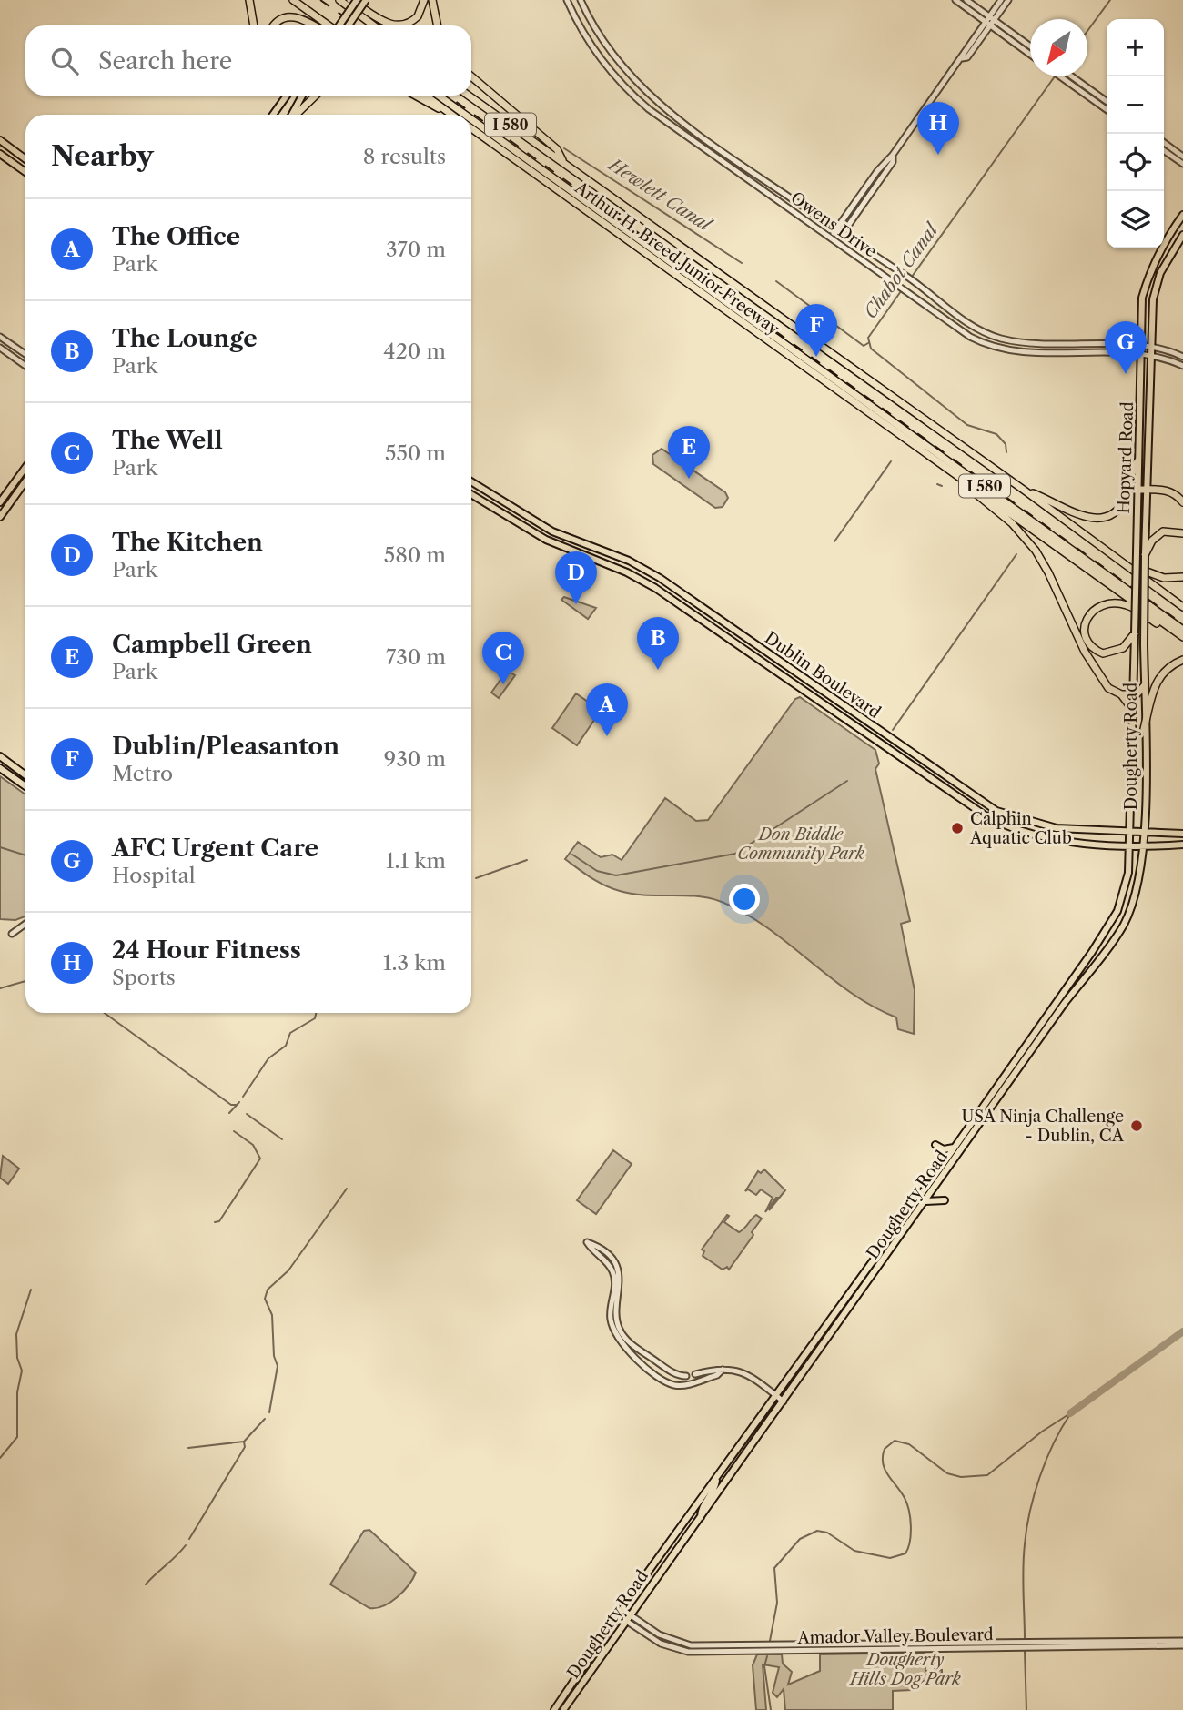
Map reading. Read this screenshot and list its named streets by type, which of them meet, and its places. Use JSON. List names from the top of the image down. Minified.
{"streets":{"highway":["I 580","Arthur H. Breed Junior Freeway"],"main road":["Hopyard Road","Dublin Boulevard","Dougherty Road"],"street":["Owens Drive","Amador Valley Boulevard"]},"crossings":[["Owens Drive","Hopyard Road"],["Hopyard Road","Dougherty Road"],["Dublin Boulevard","Dougherty Road"],["Dougherty Road","Amador Valley Boulevard"]],"water":["Hewlett Canal","Chabot Canal"],"parks":["Don Biddle Community Park","Dougherty Hills Dog Park"],"places":["Calphin Aquatic Club","USA Ninja Challenge - Dublin, CA"],"north":"bottom left","page":{"map_buttons":["+","−"],"search":"Search here","pins":["H","F","G","E","D","B","C","A"],"heading":["Nearby","8 results"],"list":[{"mark":"A","name":"The Office","note":"Park","value":"370 m"},{"mark":"B","name":"The Lounge","note":"Park","value":"420 m"},{"mark":"C","name":"The Well","note":"Park","value":"550 m"},{"mark":"D","name":"The Kitchen","note":"Park","value":"580 m"},{"mark":"E","name":"Campbell Green","note":"Park","value":"730 m"},{"mark":"F","name":"Dublin/Pleasanton","note":"Metro","value":"930 m"},{"mark":"G","name":"AFC Urgent Care","note":"Hospital","value":"1.1 km"},{"mark":"H","name":"24 Hour Fitness","note":"Sports","value":"1.3 km"}]}}
